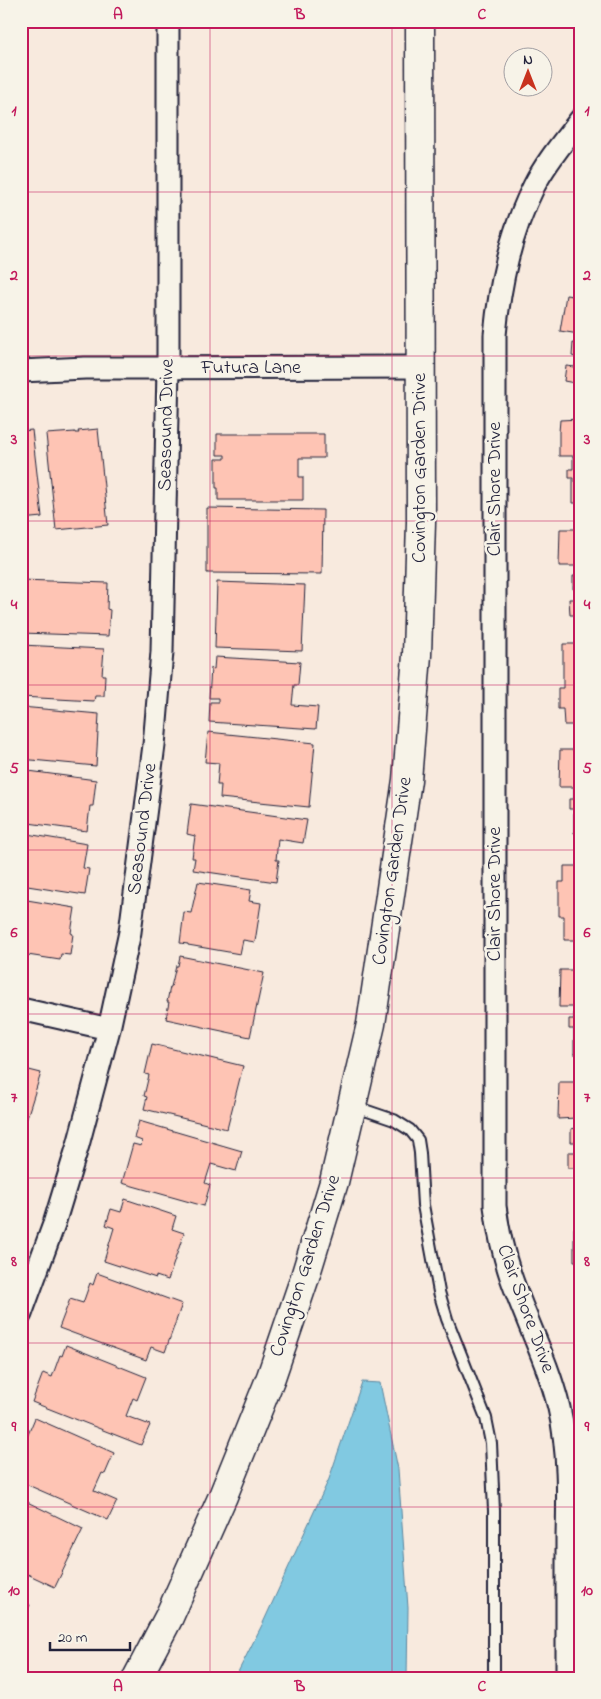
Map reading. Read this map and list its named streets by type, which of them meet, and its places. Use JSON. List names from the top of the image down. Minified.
{"streets":{"street":["Futura Lane","Seasound Drive","Covington Garden Drive","Clair Shore Drive"]},"crossings":[["Futura Lane","Seasound Drive"],["Futura Lane","Covington Garden Drive"]],"scale_bar":"20 m","north":"top","grid":{"columns":["A","B","C"],"rows":["1","2","3","4","5","6","7","8","9","10"]}}
